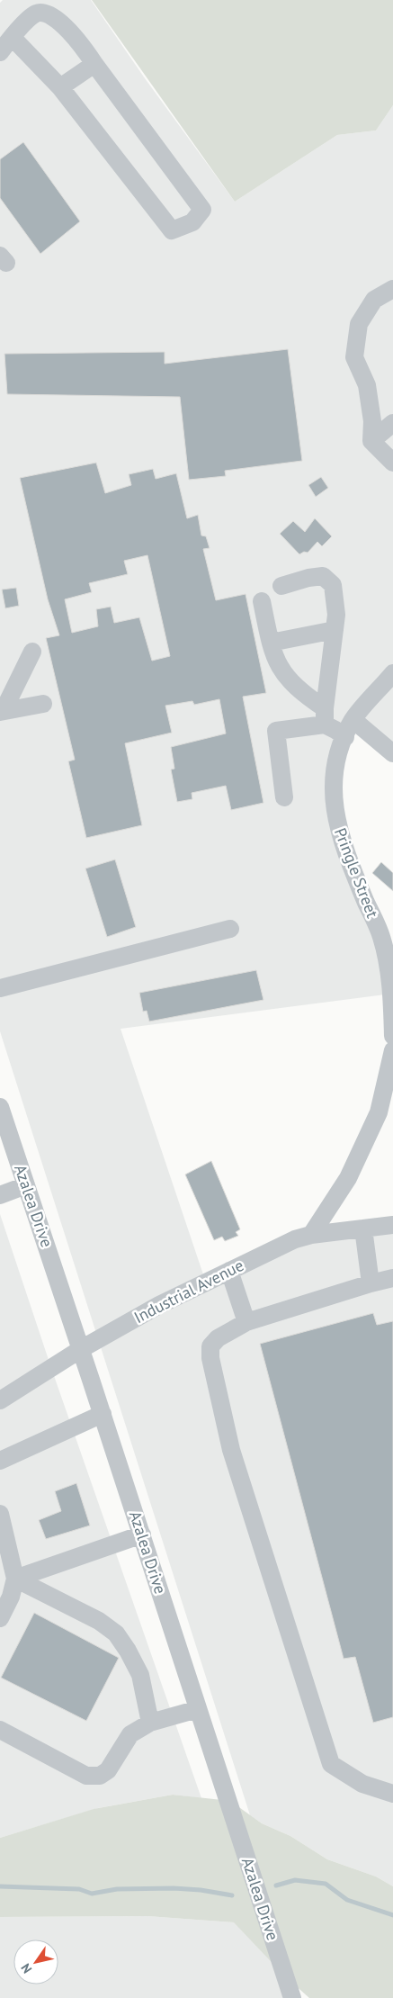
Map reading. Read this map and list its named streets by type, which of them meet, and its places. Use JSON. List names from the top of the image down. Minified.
{"streets":{"street":["Pringle Street","Azalea Drive","Industrial Avenue"]},"crossings":[["Azalea Drive","Industrial Avenue"]],"north":"bottom left"}
